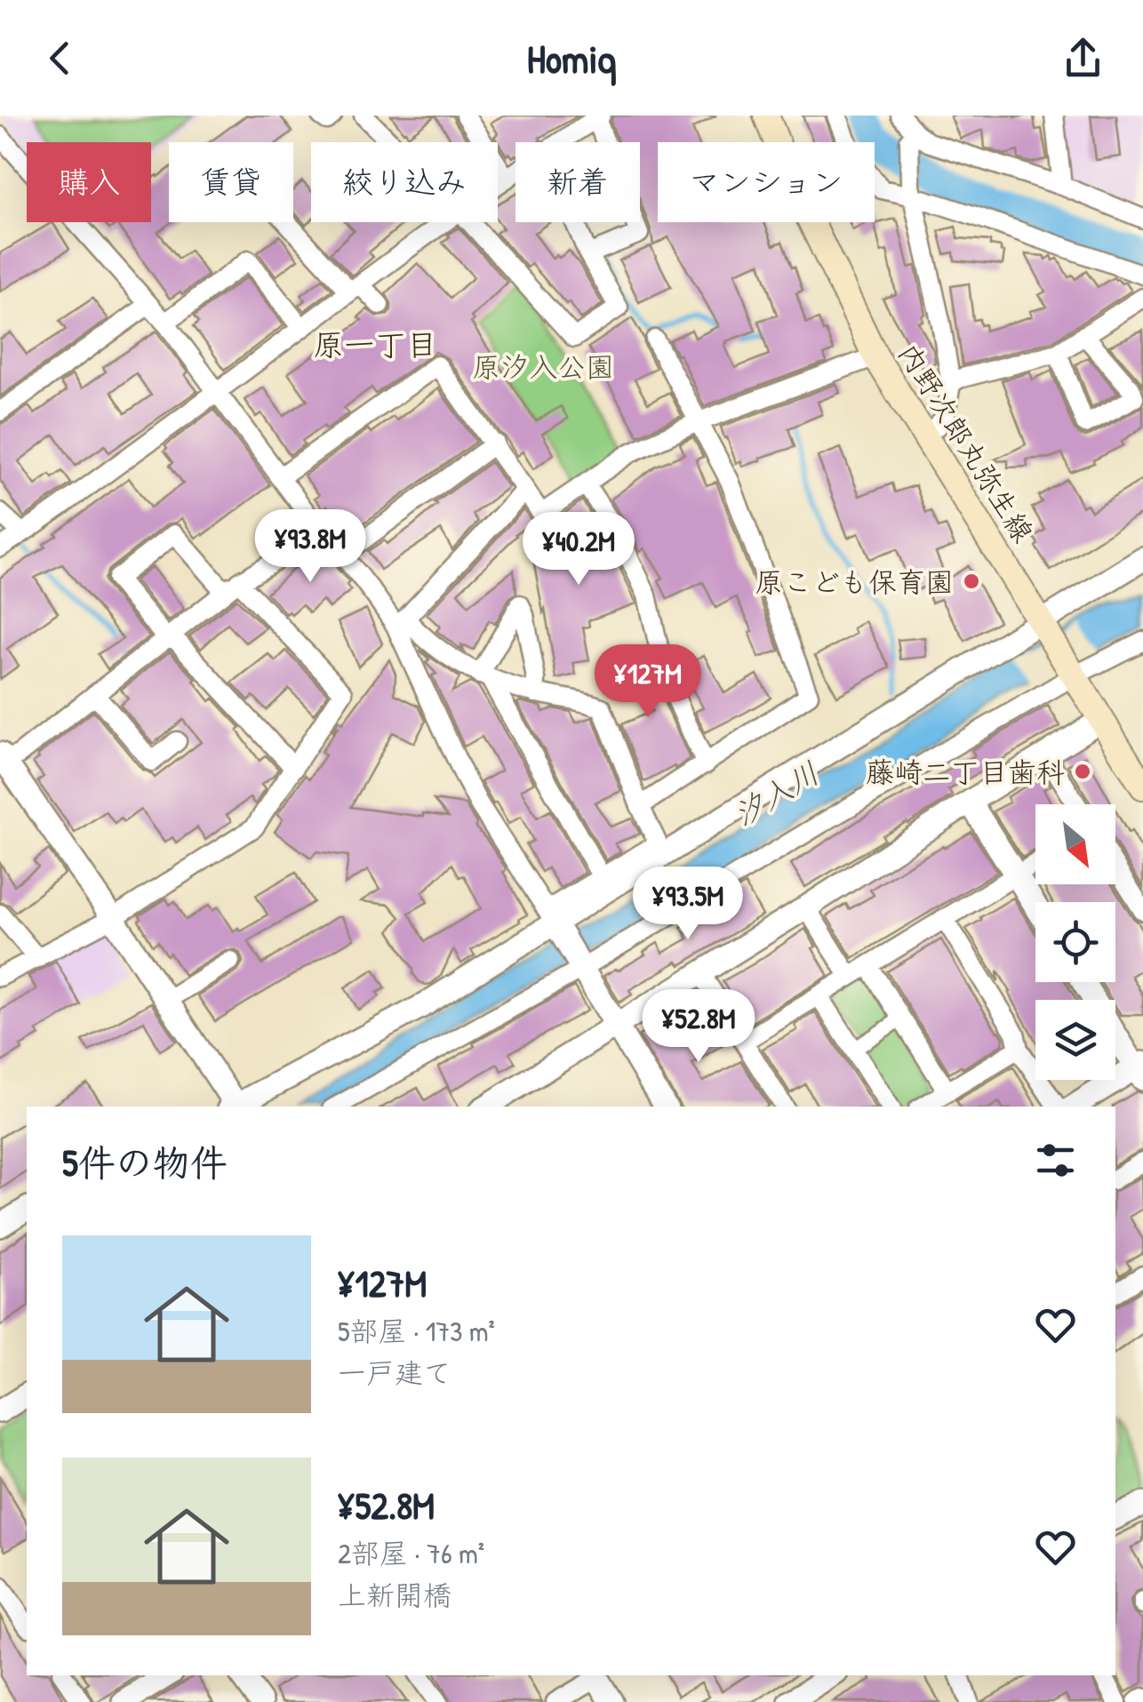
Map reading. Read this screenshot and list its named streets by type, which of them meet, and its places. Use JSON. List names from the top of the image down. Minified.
{"streets":{"main road":["内野次郎丸弥生線"]},"districts":["原一丁目"],"water":["汐入川"],"parks":["原汐入公園"],"places":["原こども保育園","藤崎二丁目歯科"],"north":"bottom right","page":{"header":"Homiq","chip":["購入","賃貸","絞り込み","新着","マンション"],"price":["¥93.8M","¥40.2M","¥127M","¥93.5M","¥52.8M"],"heading":"5件の物件","list":[{"name":"¥127M","note":"5部屋 · 173 m² · 一戸建て"},{"name":"¥52.8M","note":"2部屋 · 76 m² · 上新開橋"}]}}
